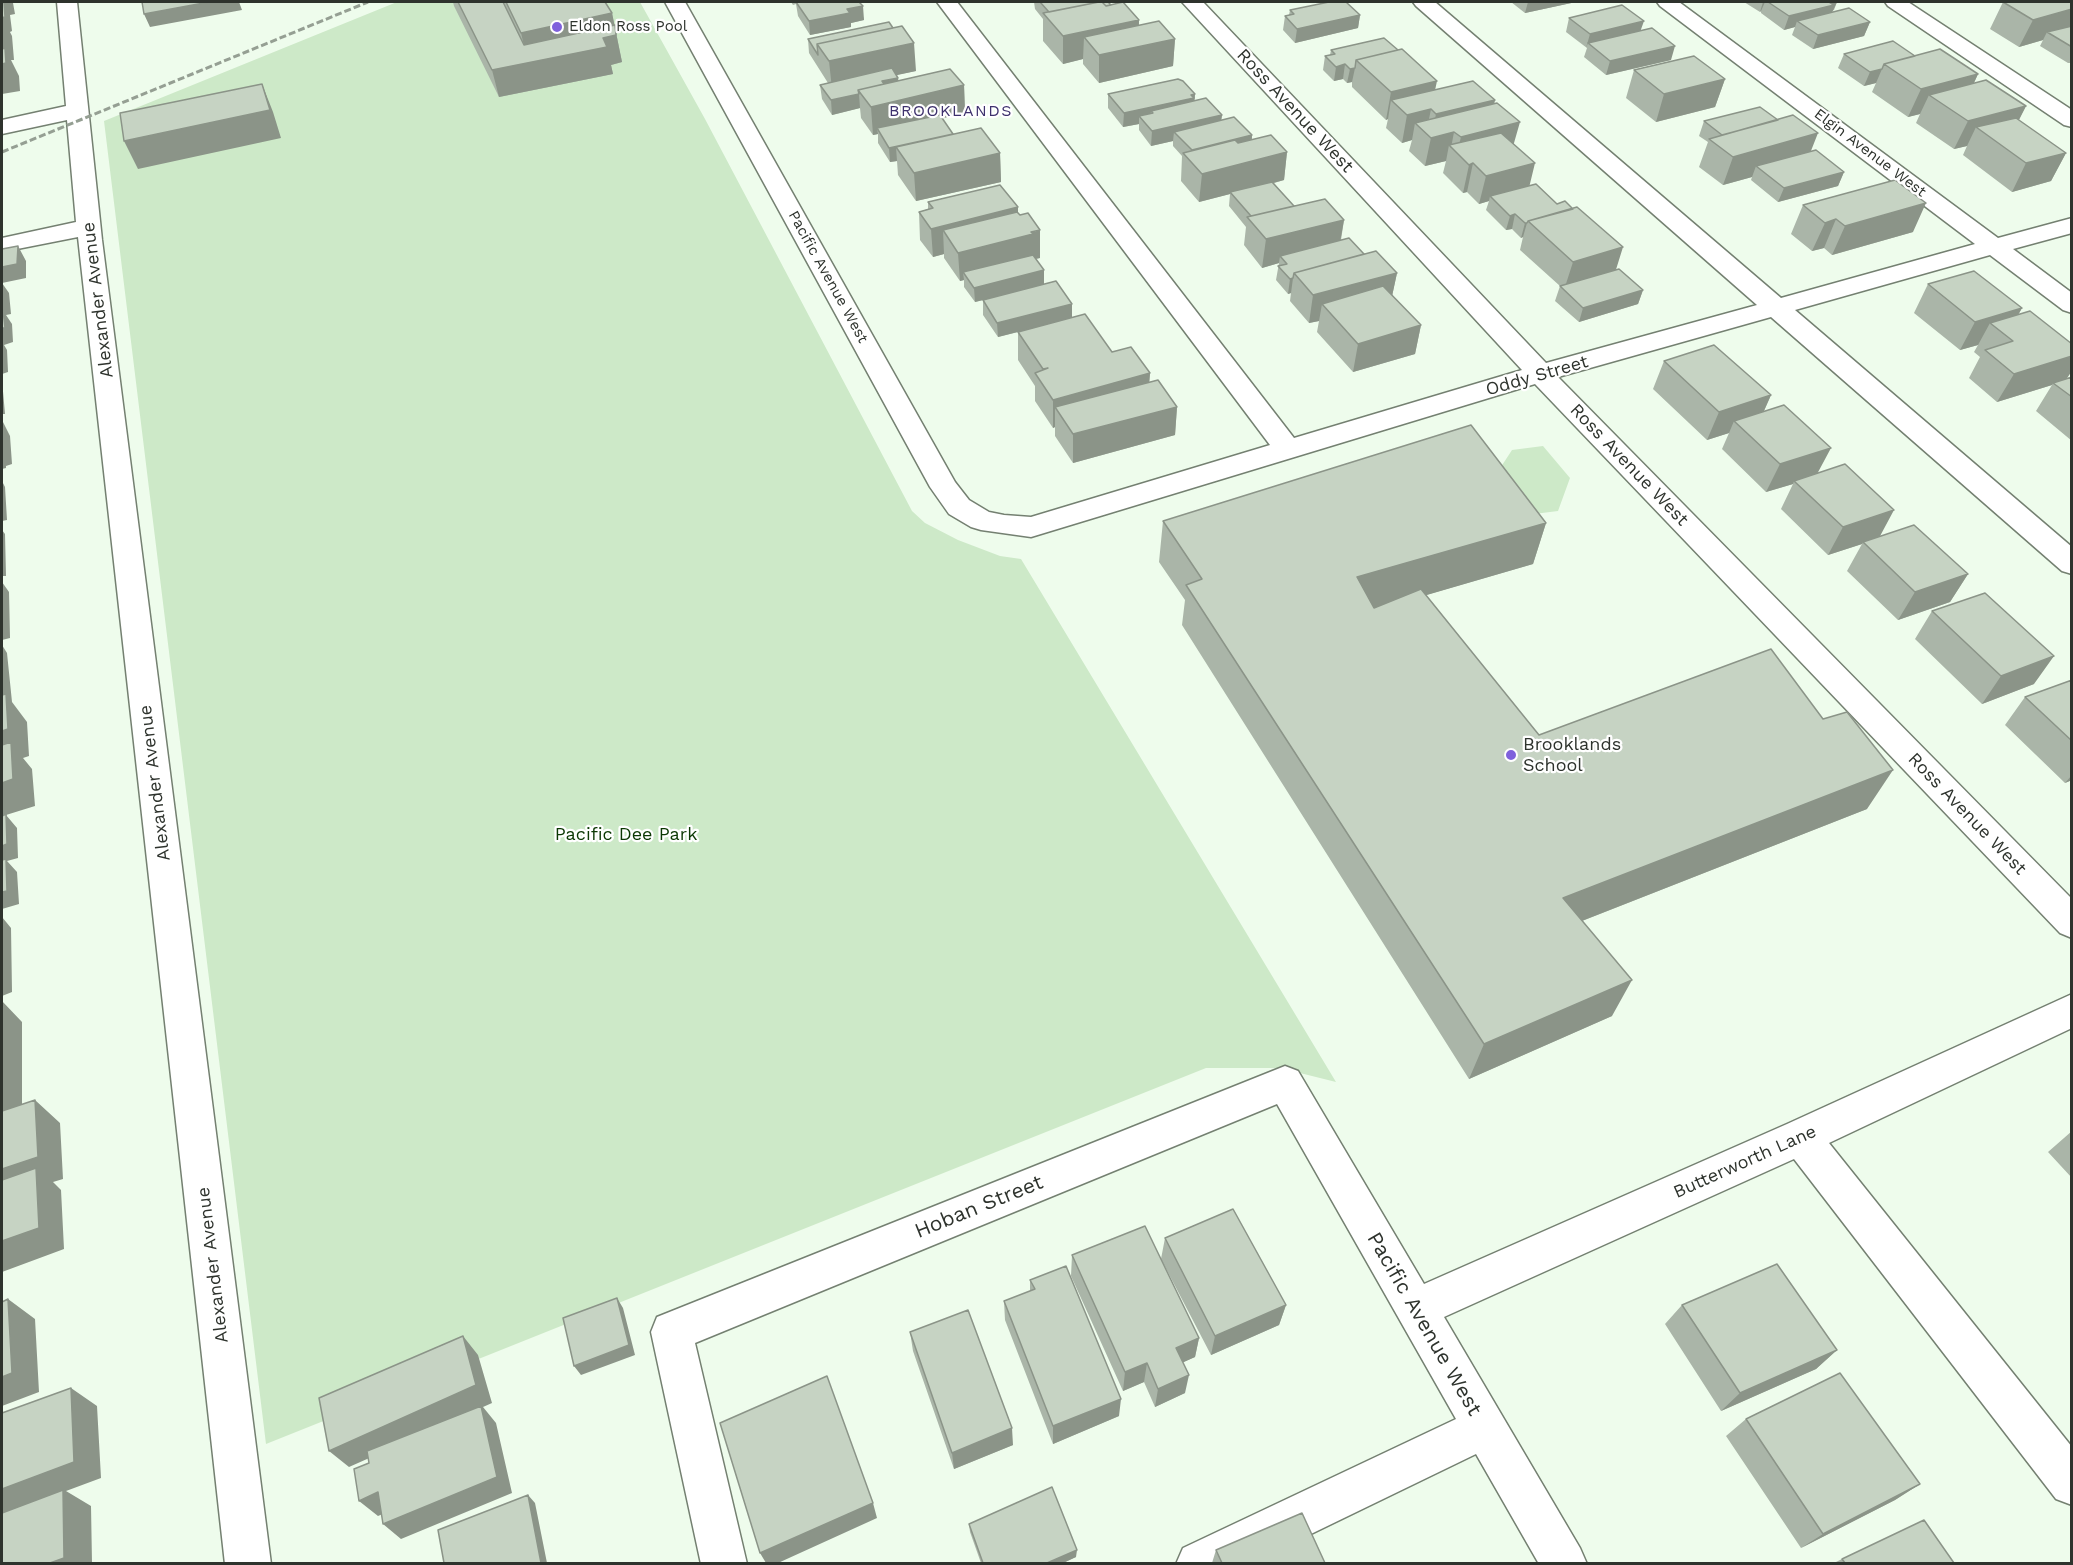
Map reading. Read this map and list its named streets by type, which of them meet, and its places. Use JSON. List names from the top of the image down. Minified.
{"streets":{"street":["Ross Avenue West","Elgin Avenue West","Pacific Avenue West","Alexander Avenue","Oddy Street","Butterworth Lane","Hoban Street"]},"crossings":[["Ross Avenue West","Oddy Street"],["Elgin Avenue West","Oddy Street"],["Pacific Avenue West","Oddy Street"],["Pacific Avenue West","Butterworth Lane"],["Pacific Avenue West","Hoban Street"]],"districts":["BROOKLANDS"],"parks":["Pacific Dee Park"],"places":["Eldon Ross Pool","Brooklands School"]}
